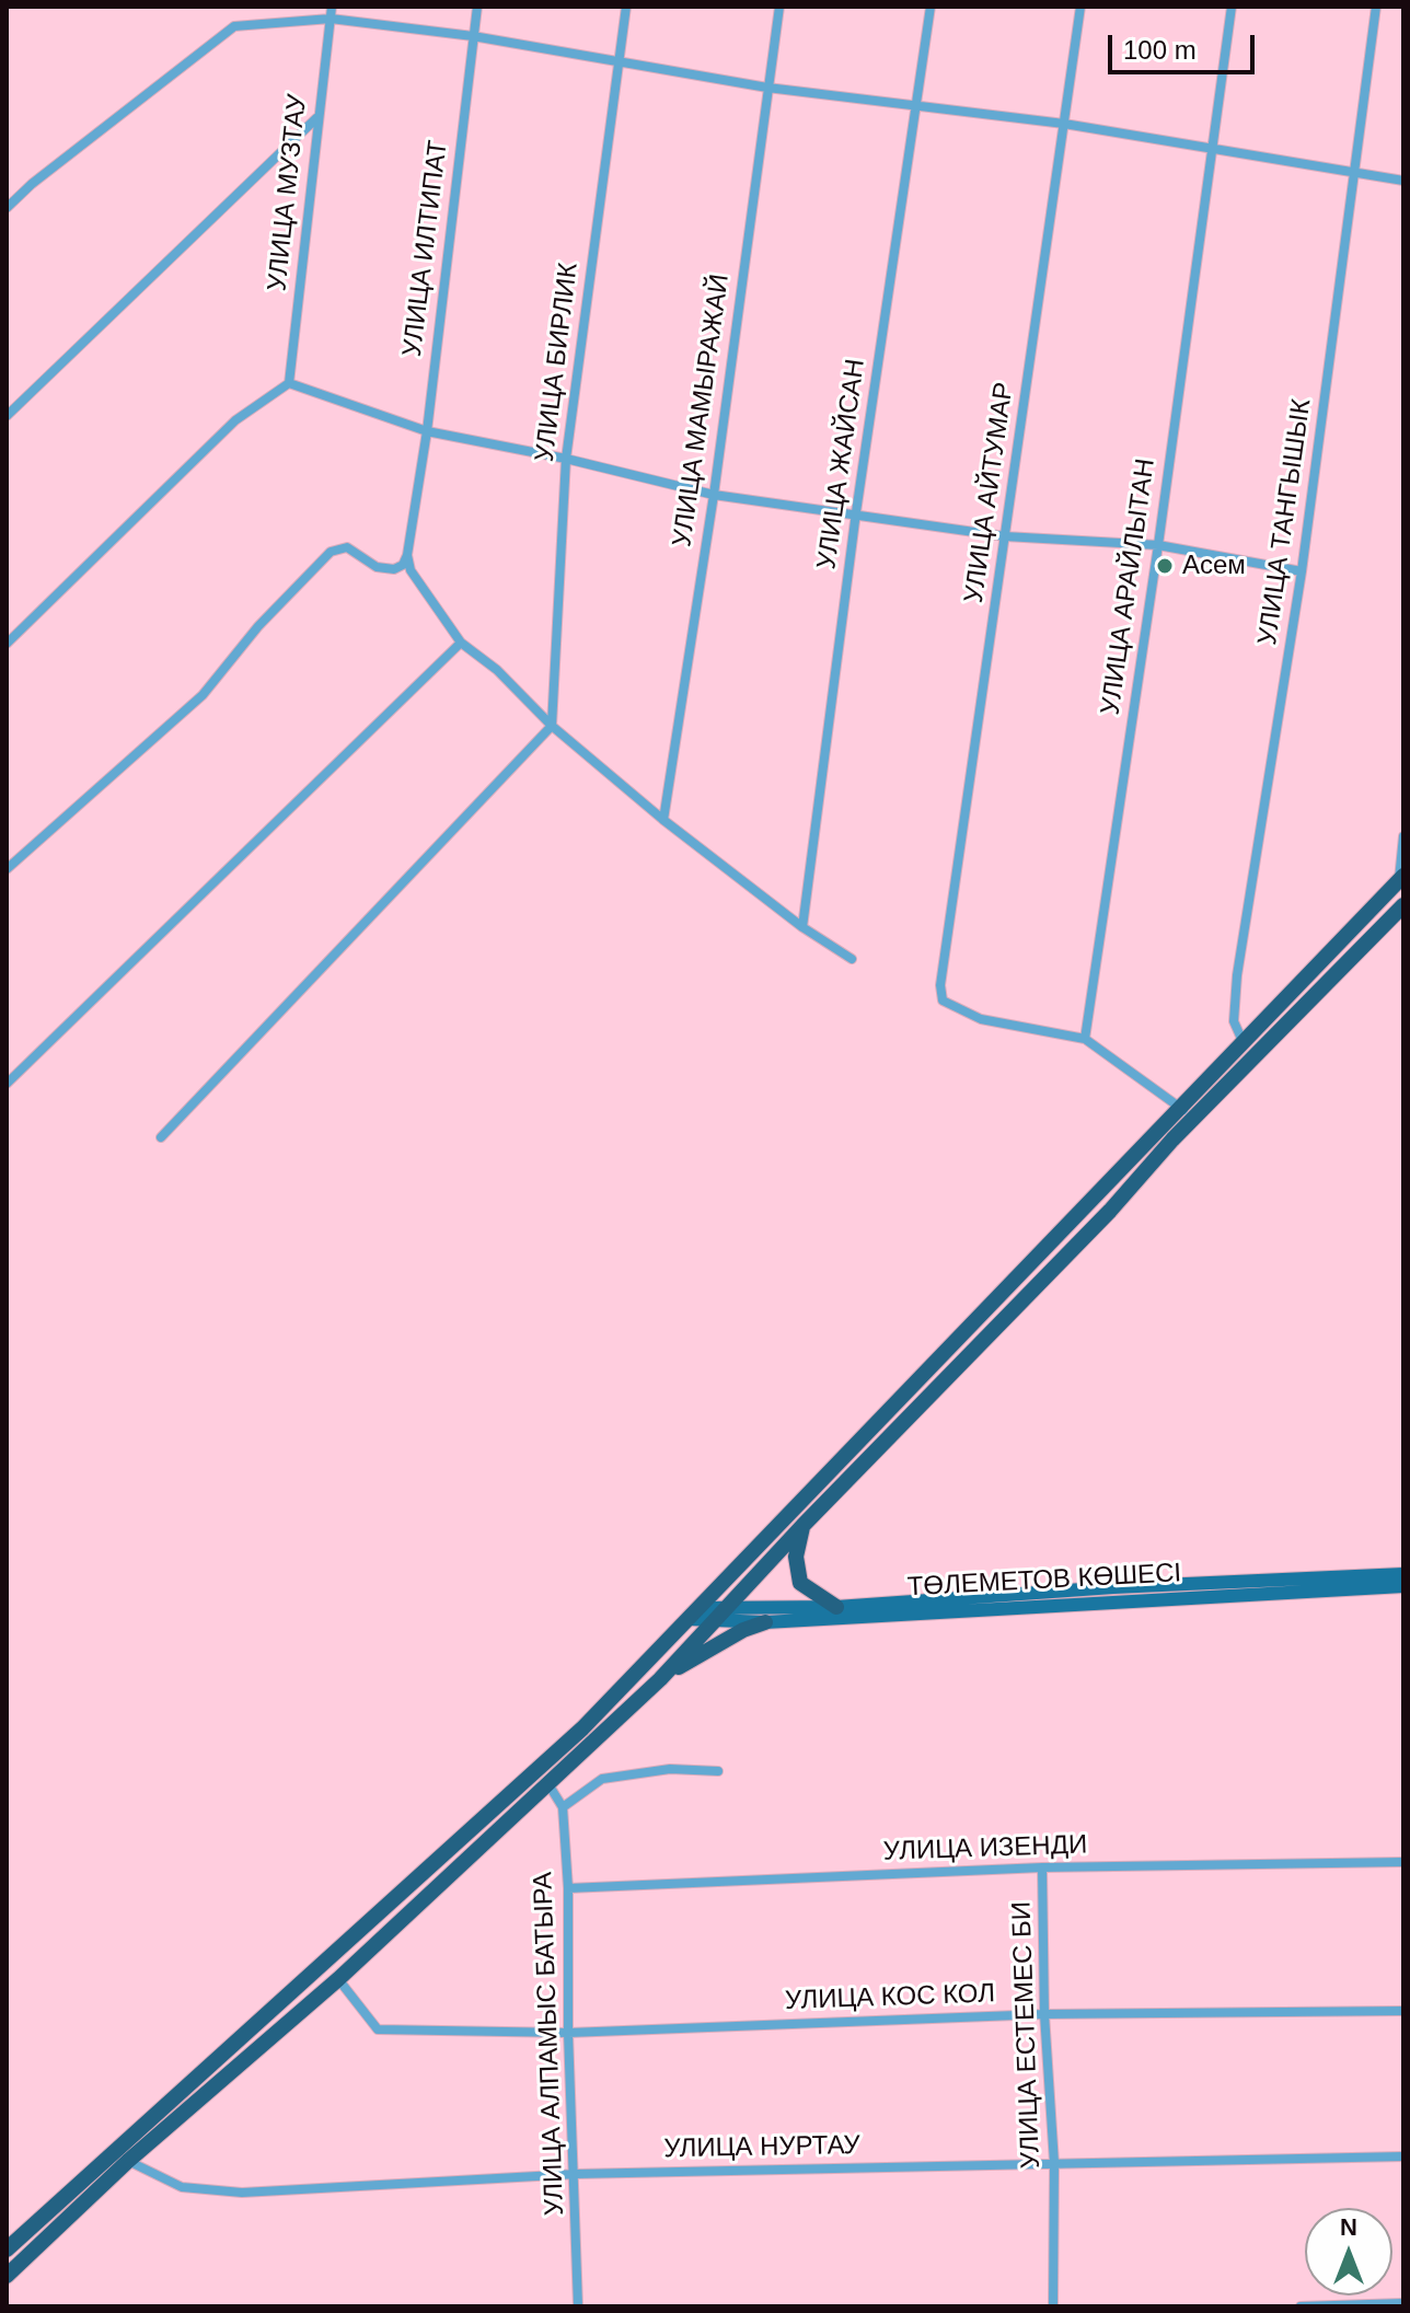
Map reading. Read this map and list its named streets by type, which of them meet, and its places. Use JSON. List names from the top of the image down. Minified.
{"streets":{"main road":["ТӨЛЕМЕТОВ КӨШЕСІ"],"street":["УЛИЦА МУЗТАУ","УЛИЦА ИЛТИПАТ","УЛИЦА БИРЛИК","УЛИЦА МАМЫРАЖАЙ","УЛИЦА ЖАЙСАН","УЛИЦА АЙТУМАР","УЛИЦА ТАНГЫШЫК","УЛИЦА АРАЙЛЫТАН","УЛИЦА ИЗЕНДИ","УЛИЦА КОС КОЛ","УЛИЦА ЕСТЕМЕС БИ","УЛИЦА АЛПАМЫС БАТЫРА","УЛИЦА НУРТАУ"]},"crossings":[["УЛИЦА АЙТУМАР","УЛИЦА АРАЙЛЫТАН"],["УЛИЦА ИЗЕНДИ","УЛИЦА ЕСТЕМЕС БИ"],["УЛИЦА ИЗЕНДИ","УЛИЦА АЛПАМЫС БАТЫРА"],["УЛИЦА КОС КОЛ","УЛИЦА ЕСТЕМЕС БИ"],["УЛИЦА КОС КОЛ","УЛИЦА АЛПАМЫС БАТЫРА"],["УЛИЦА ЕСТЕМЕС БИ","УЛИЦА НУРТАУ"],["УЛИЦА АЛПАМЫС БАТЫРА","УЛИЦА НУРТАУ"]],"places":["Асем"],"scale_bar":"100 m","north":"top"}
